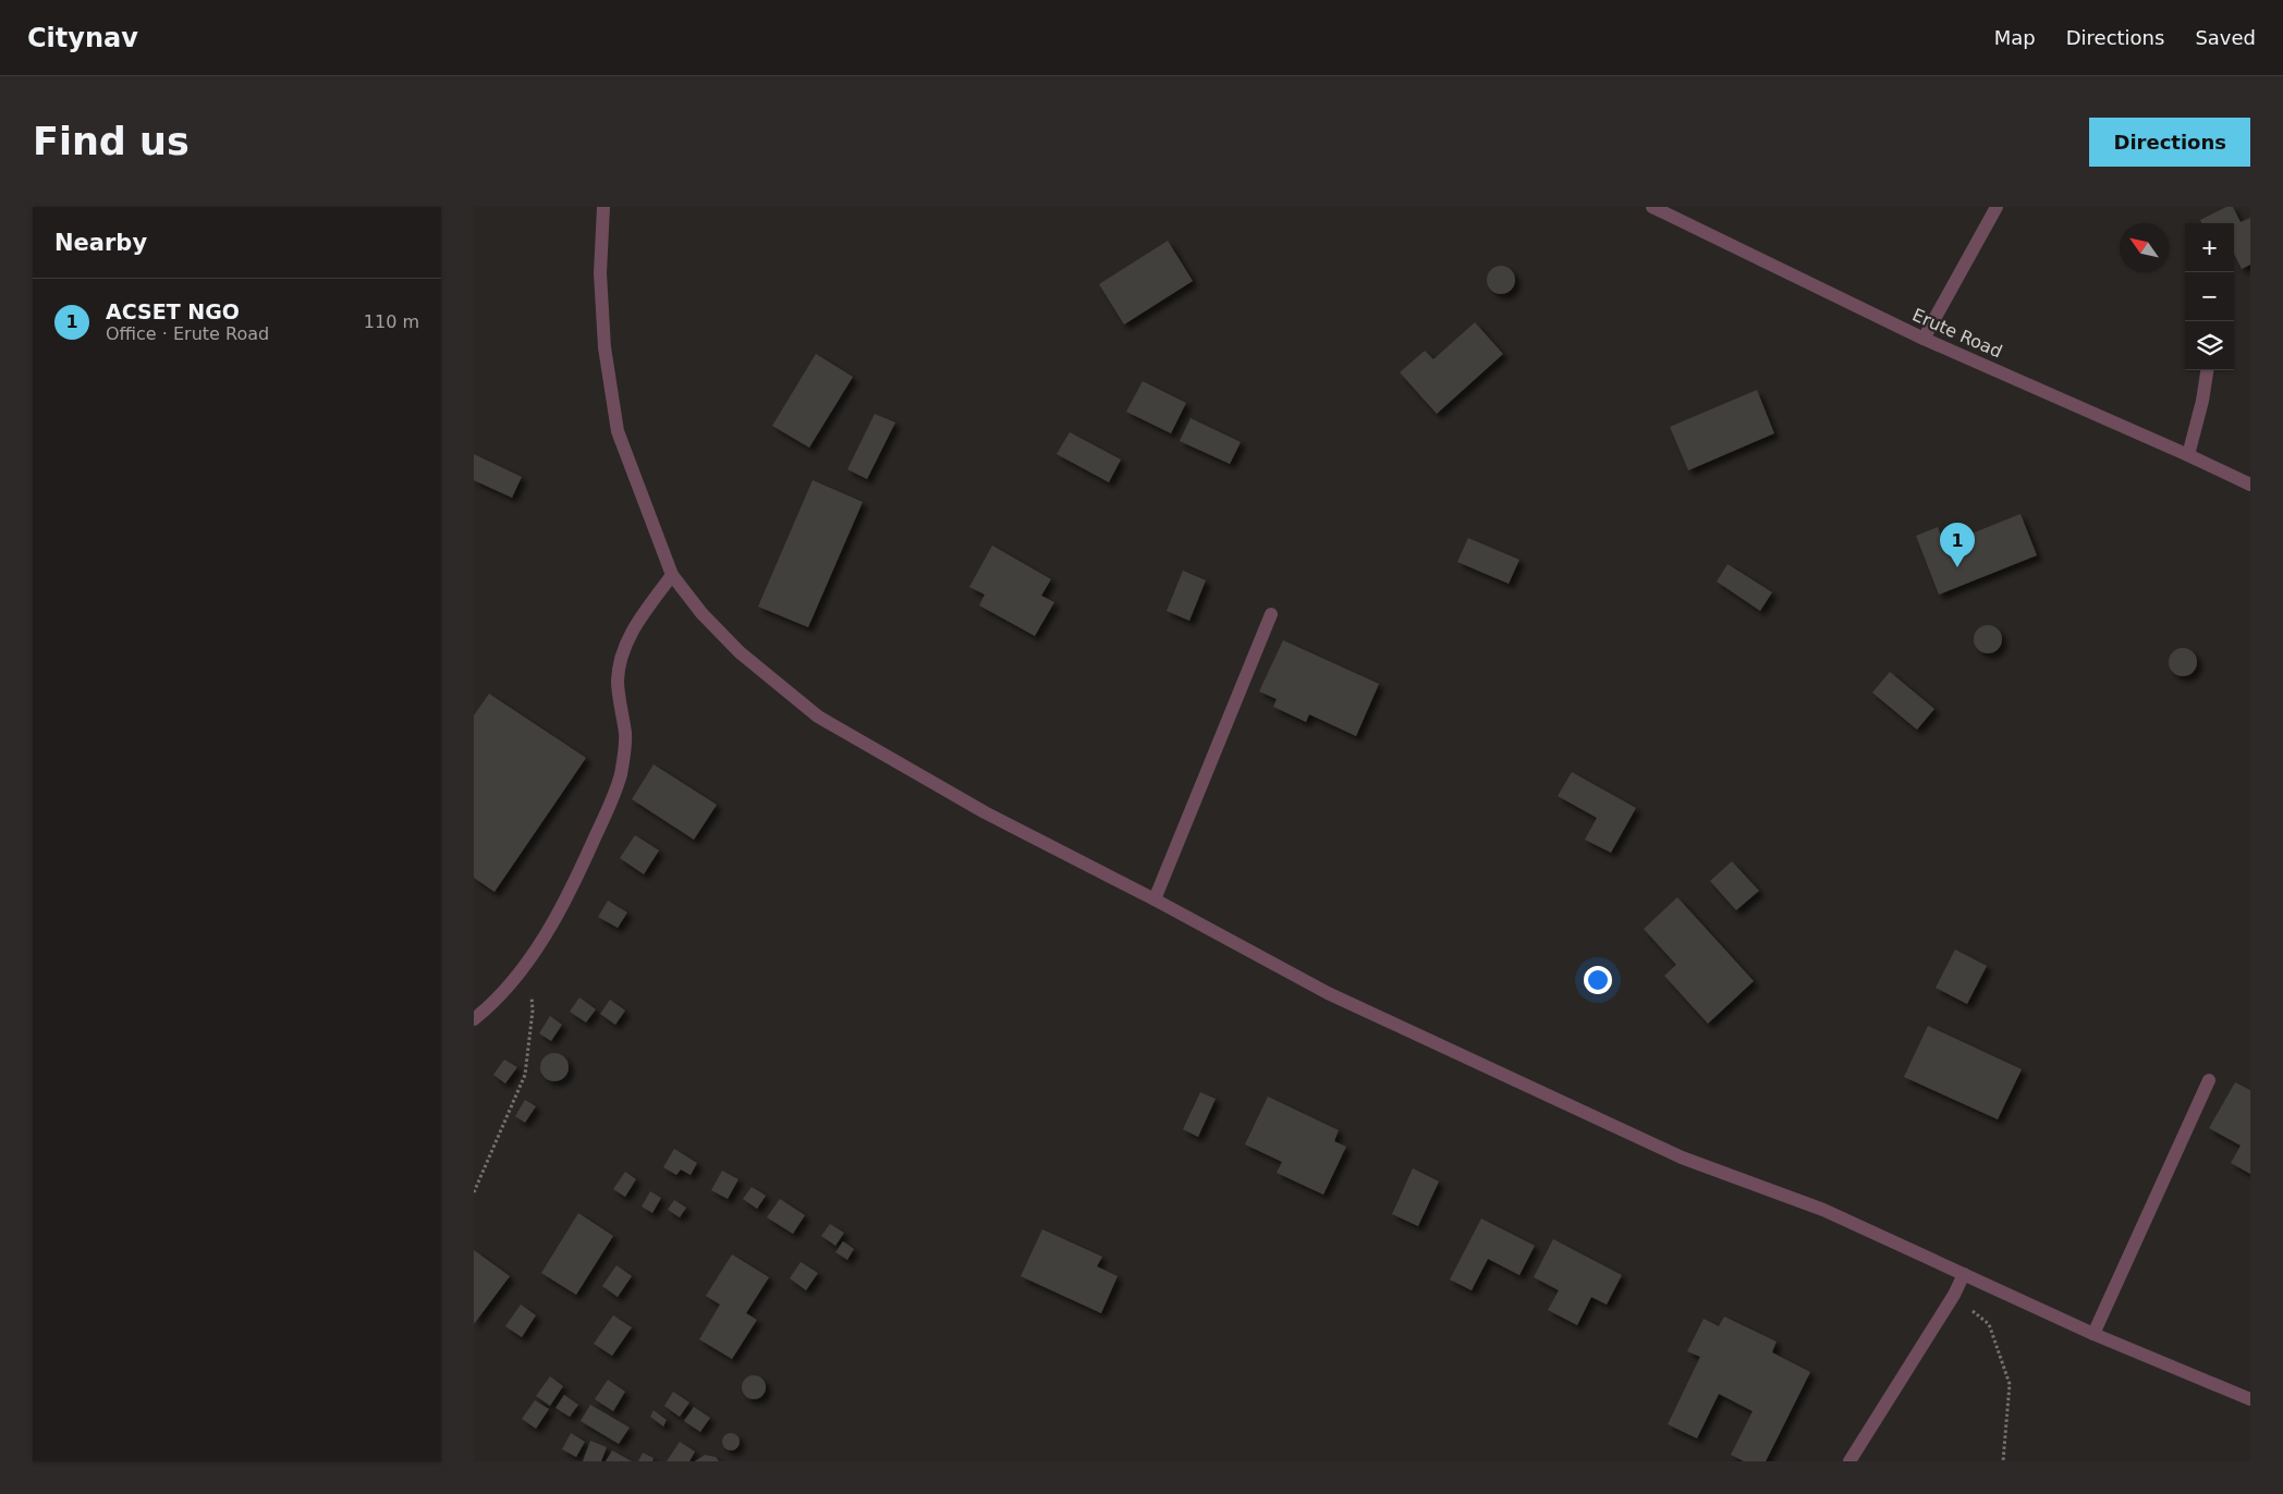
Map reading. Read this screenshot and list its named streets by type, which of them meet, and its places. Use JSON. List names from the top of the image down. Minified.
{"streets":{"street":["Erute Road"]},"north":"top left","page":{"header":"Citynav","nav":["Map","Directions","Saved"],"buttons":"Directions","title":"Find us","heading":"Nearby","map_buttons":["+","−"],"list":[{"mark":"1","name":"ACSET NGO","note":"Office · Erute Road","value":"110 m"}],"pins":"1"}}
